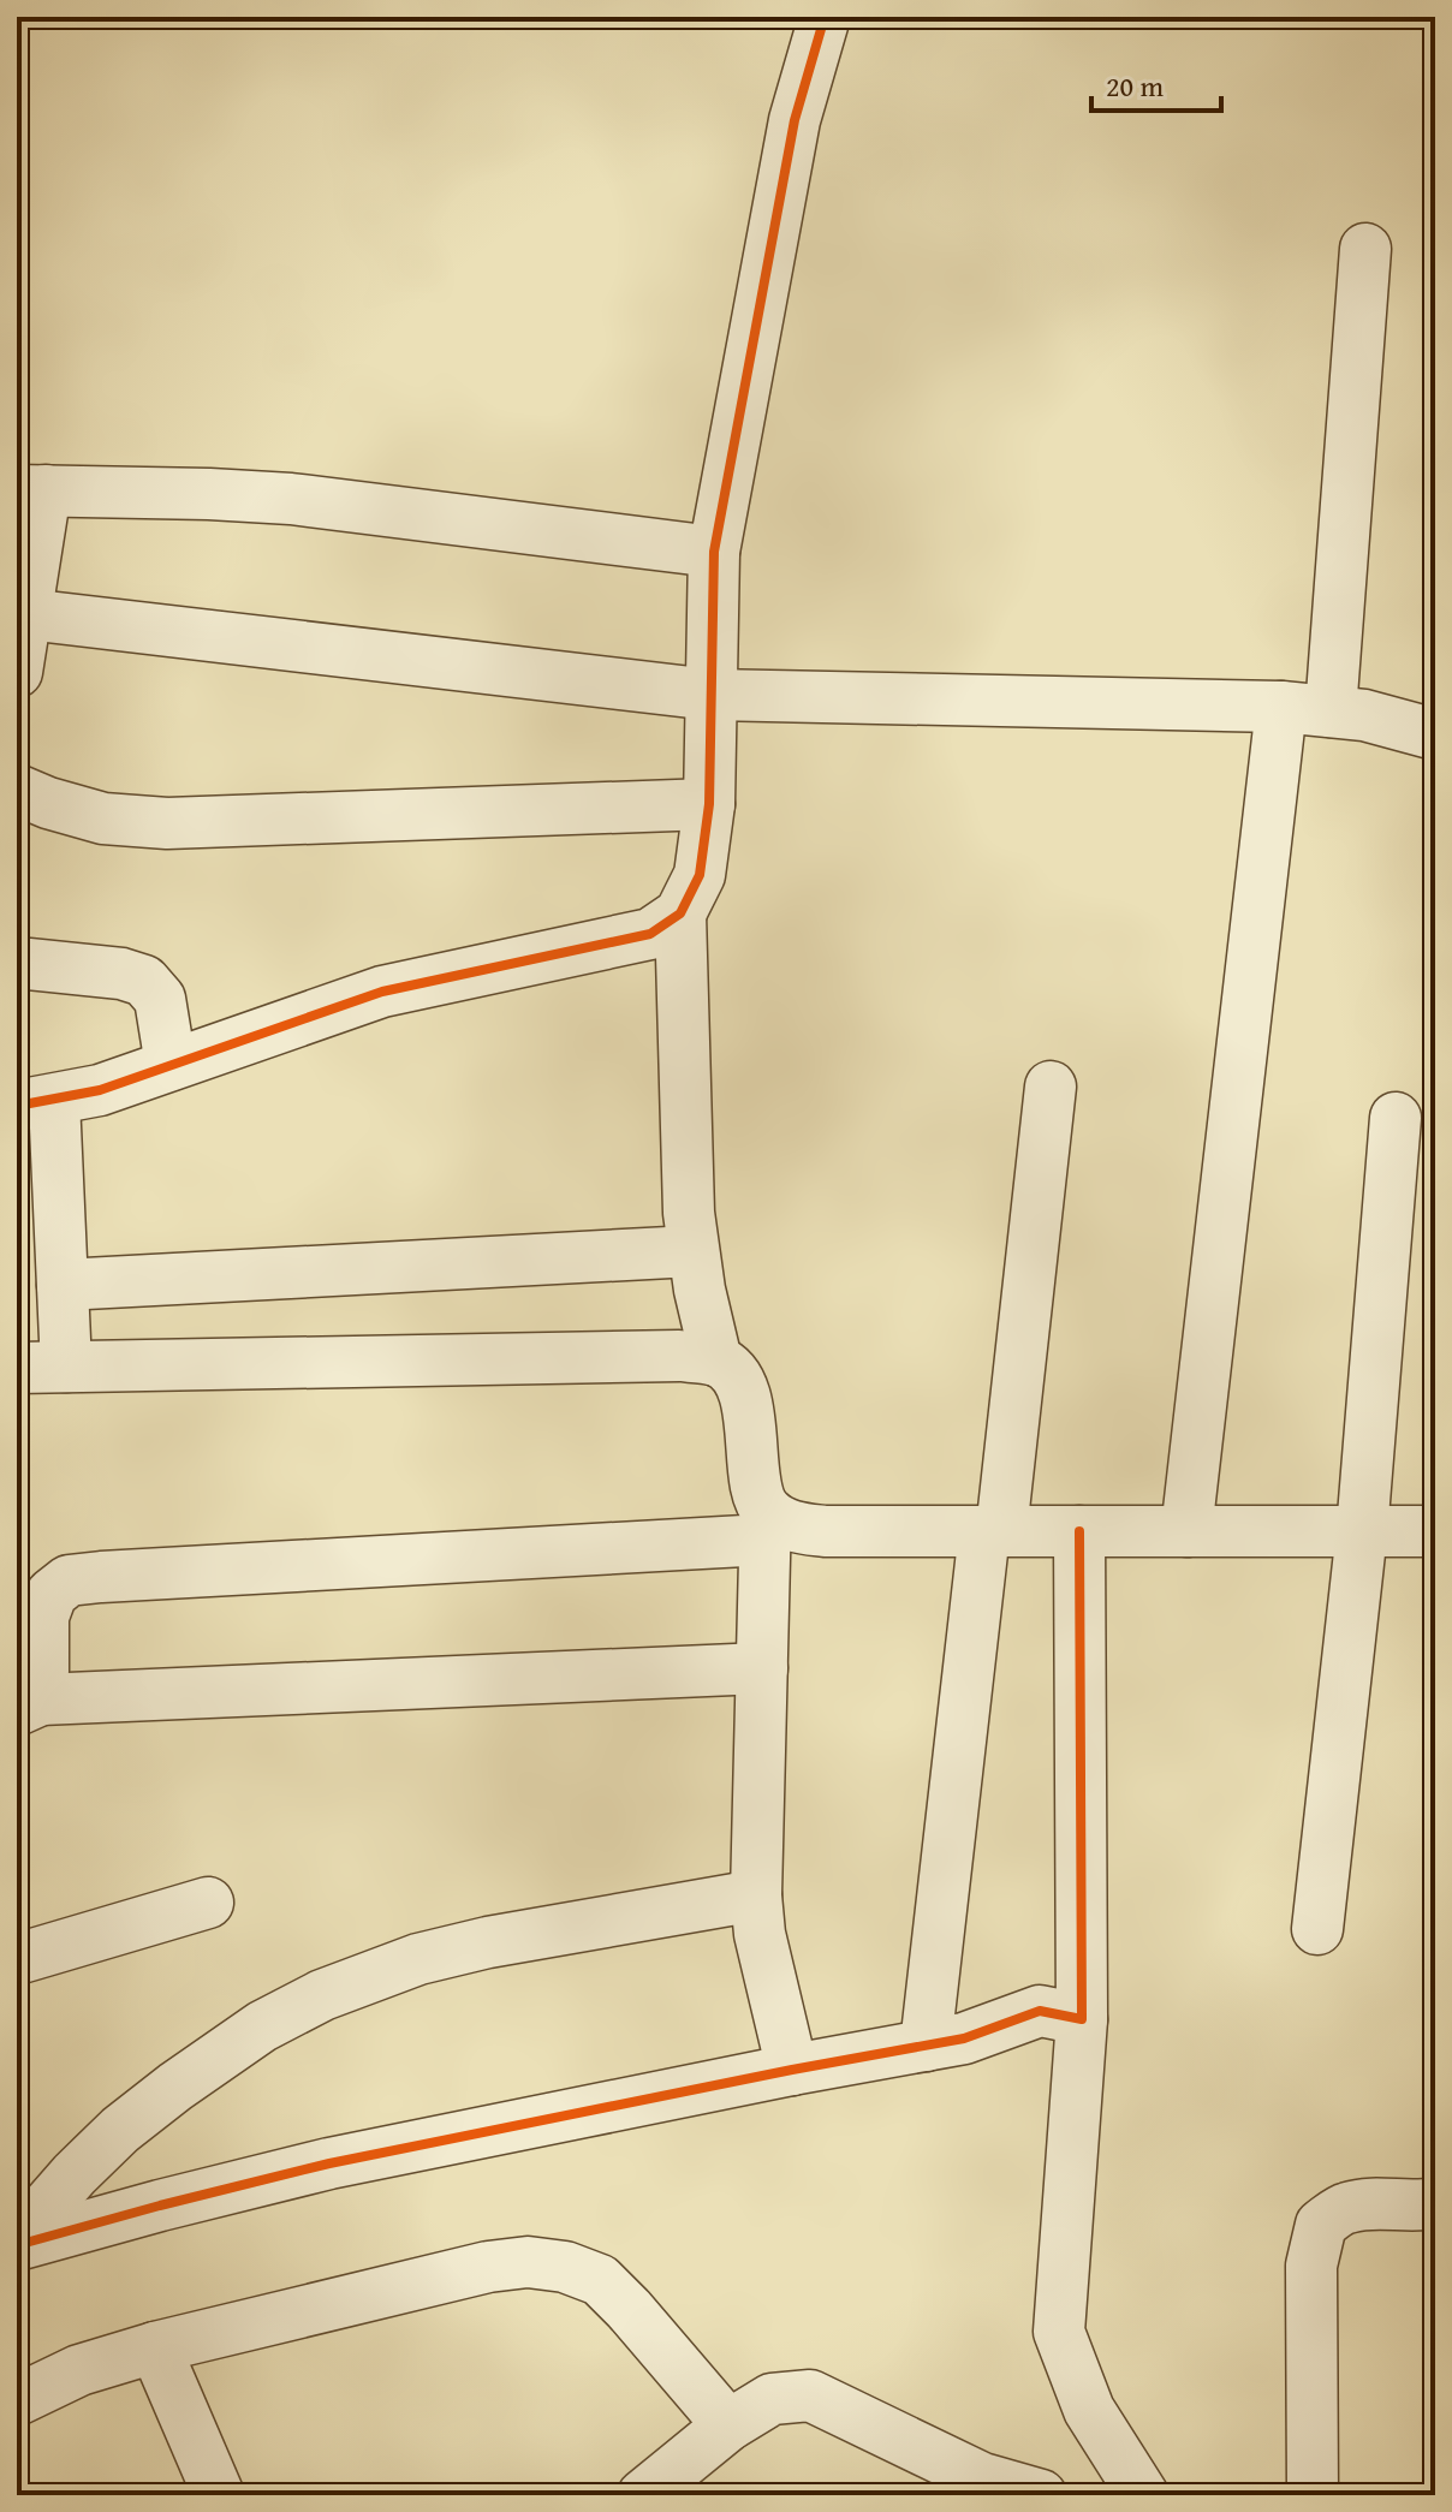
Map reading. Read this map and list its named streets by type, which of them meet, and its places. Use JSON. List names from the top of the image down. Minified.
{"scale_bar":"20 m"}
